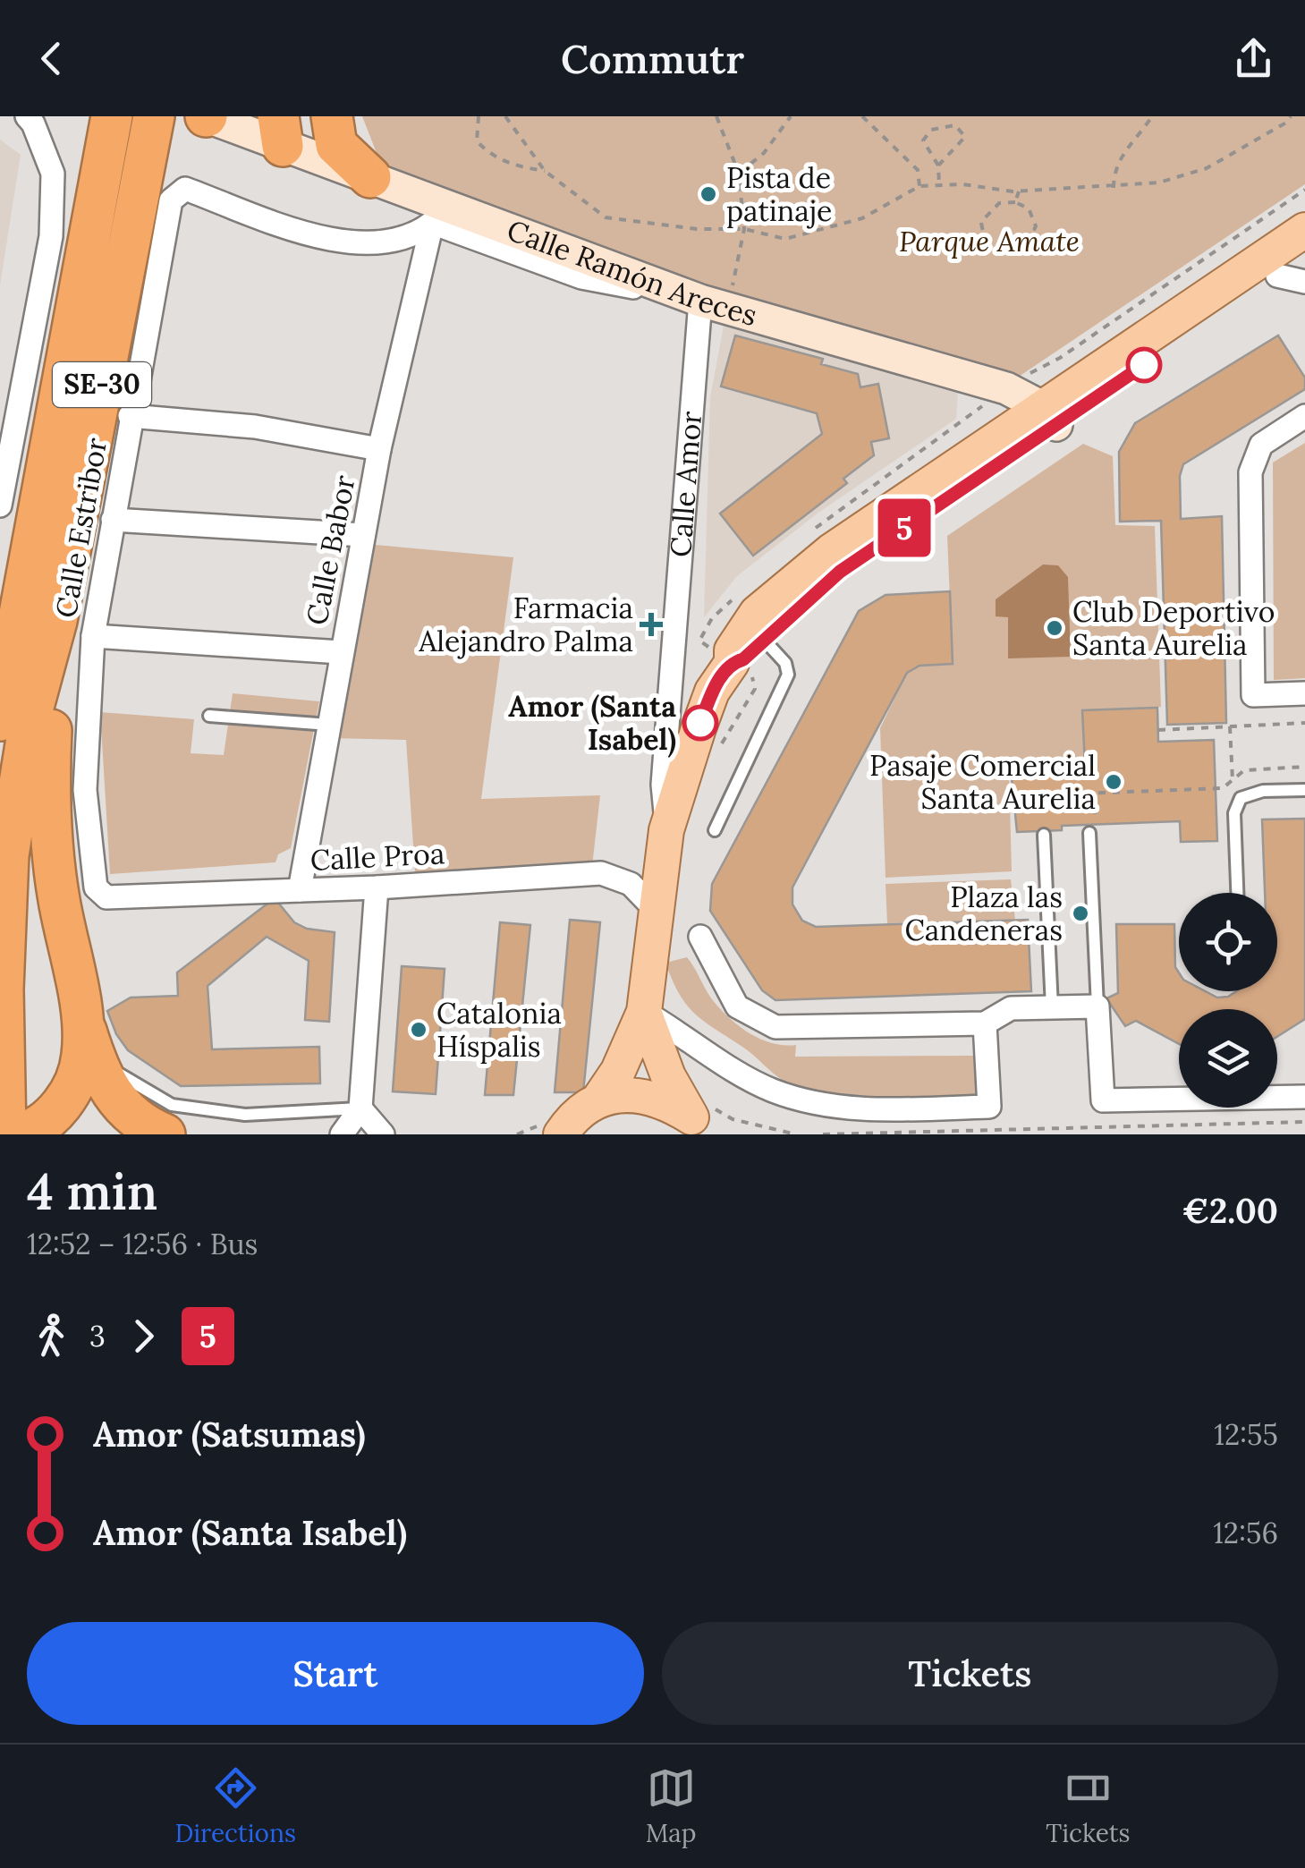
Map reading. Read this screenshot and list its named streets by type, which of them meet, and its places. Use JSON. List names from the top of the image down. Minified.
{"streets":{"highway":["SE-30"],"main road":["Calle Amor"],"street":["Calle Ramón Areces","Calle Estribor","Calle Babor","Calle Proa"]},"crossings":[["Calle Ramón Areces","Calle Amor"],["Calle Amor","Calle Proa"],["Calle Estribor","Calle Babor"],["Calle Estribor","Calle Proa"],["Calle Babor","Calle Proa"]],"parks":["Parque Amate"],"places":{"other":["Pista de patinaje","Club Deportivo Santa Aurelia","Amor (Santa Isabel)","Pasaje Comercial Santa Aurelia","Plaza las Candeneras","Catalonia Híspalis"],"health":["Farmacia Alejandro Palma"]},"lines":["bus line 5"],"page":{"header":"Commutr","on_map":"5","heading":["4 min","12:52 – 12:56 · Bus","€2.00"],"legs":["3","5"],"list":[{"name":"Amor (Satsumas)","value":"12:55"},{"name":"Amor (Santa Isabel)","value":"12:56"}],"buttons":["Start","Tickets"],"tabs":["Directions","Map","Tickets"]}}
